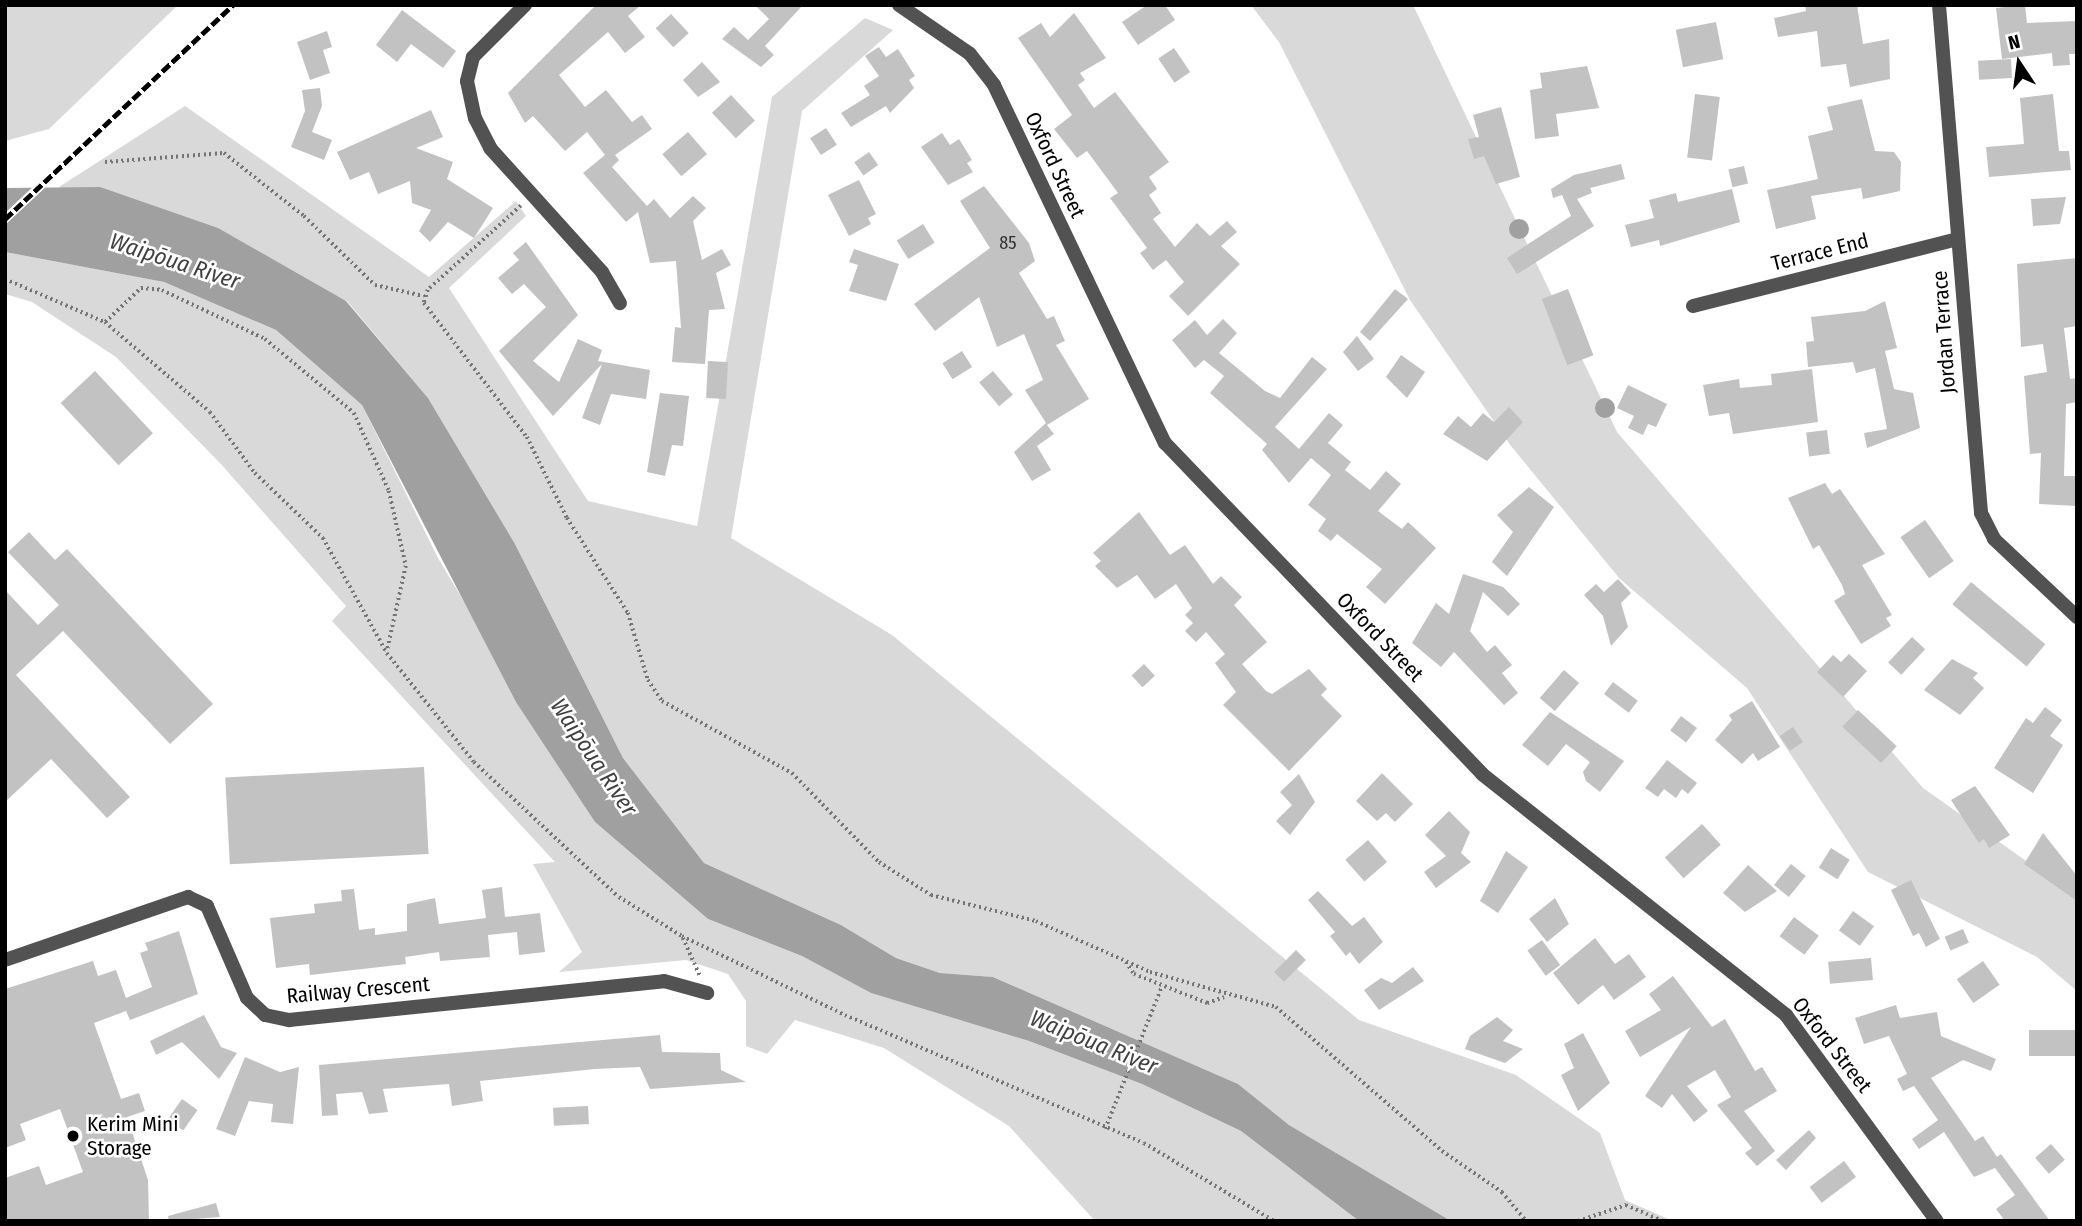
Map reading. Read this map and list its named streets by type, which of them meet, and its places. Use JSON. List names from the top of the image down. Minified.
{"streets":{"street":["Oxford Street","Terrace End","Jordan Terrace","Railway Crescent"]},"crossings":[["Terrace End","Jordan Terrace"]],"water":["Waipōua River"],"places":["Kerim Mini Storage"],"house_numbers":["85"],"north":"top"}
